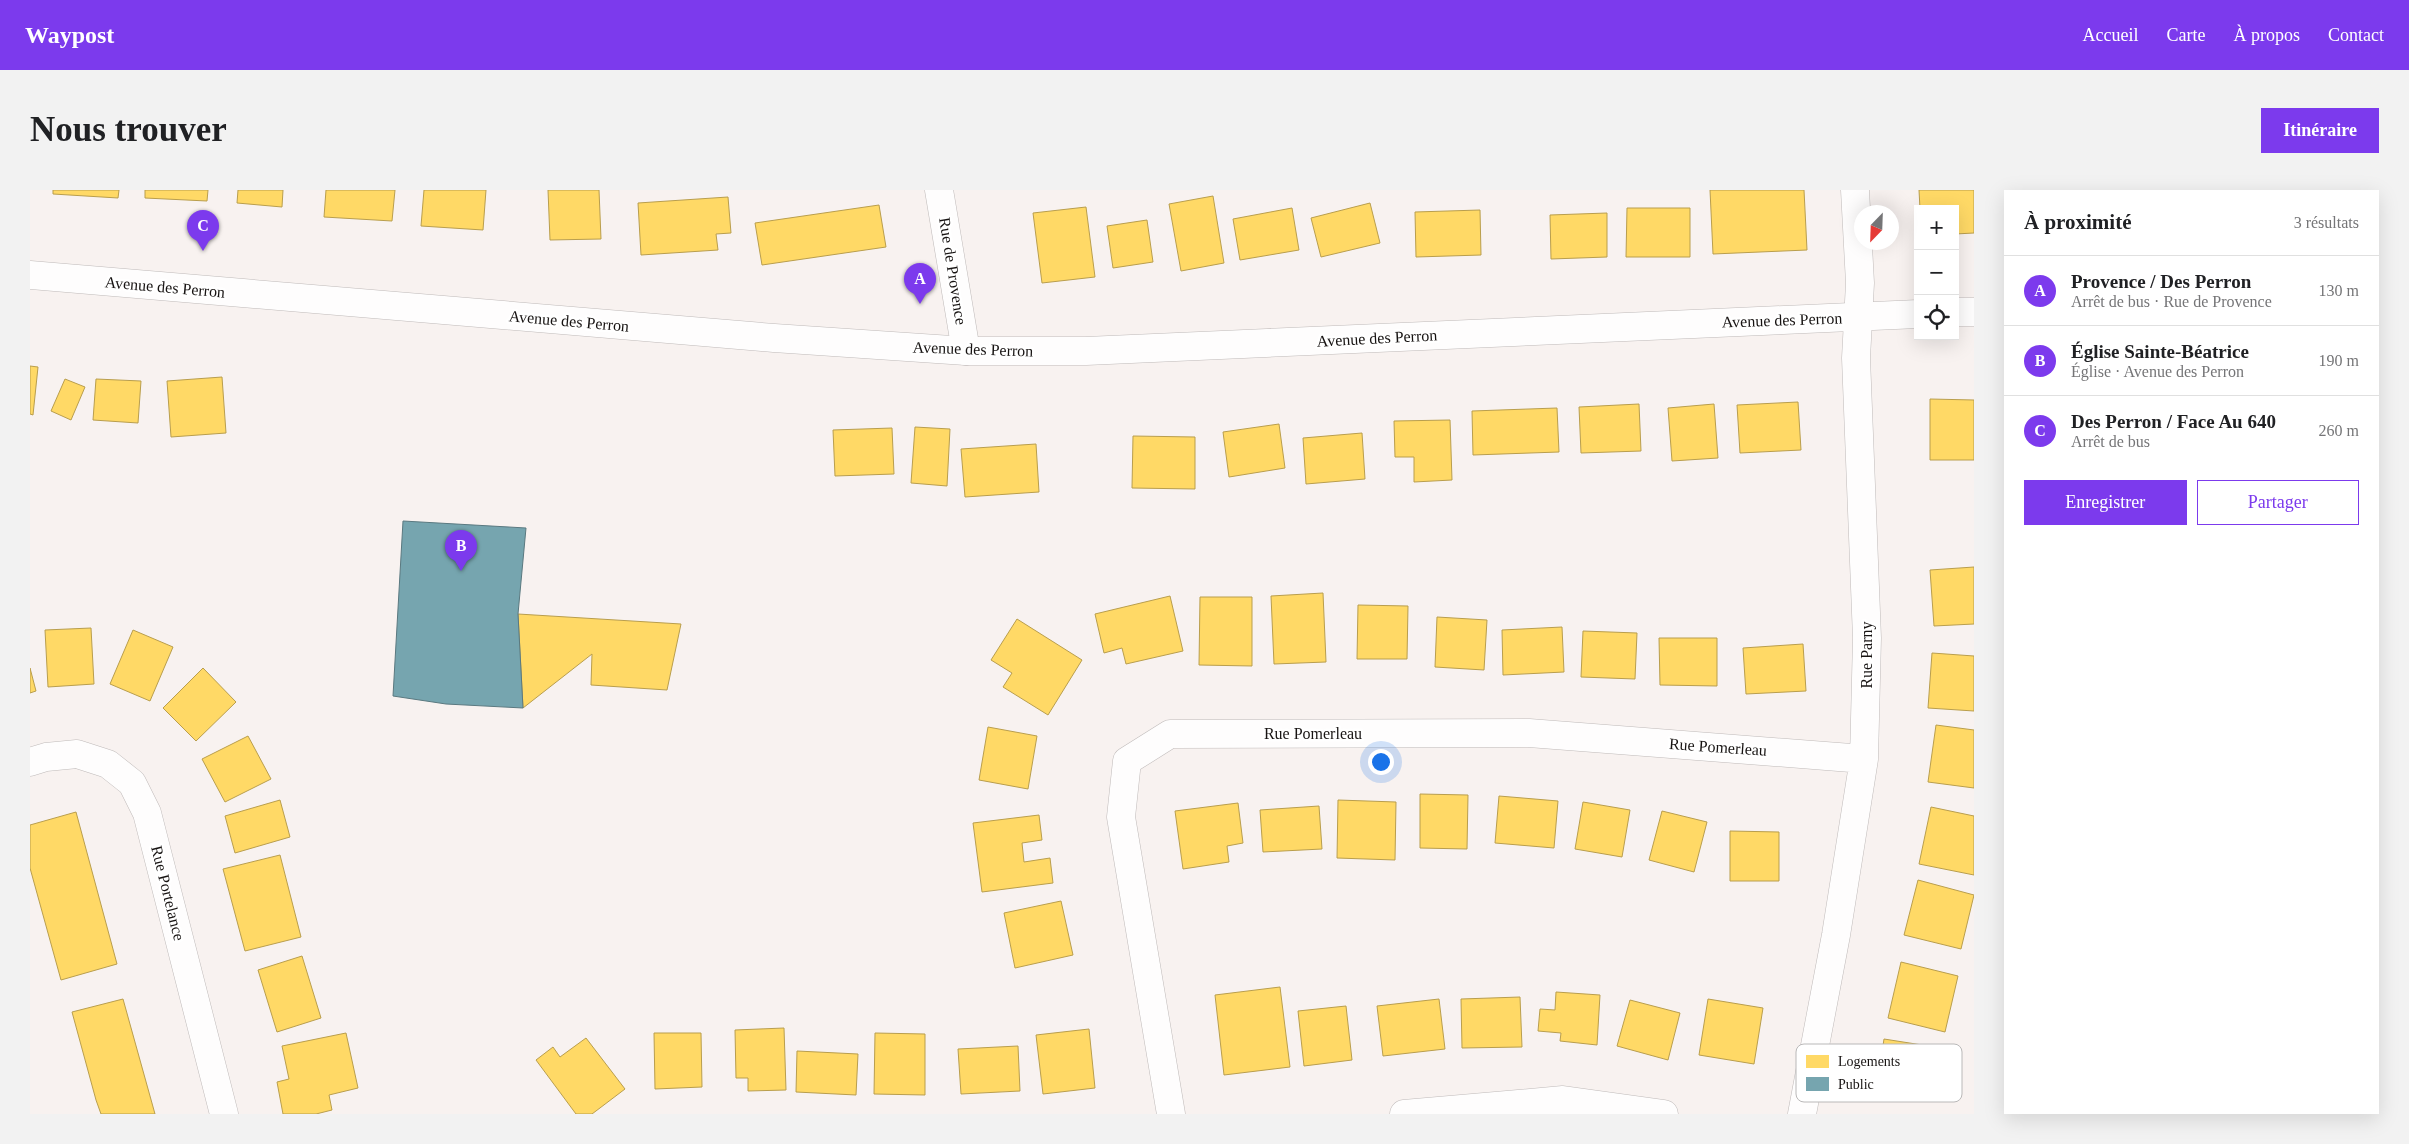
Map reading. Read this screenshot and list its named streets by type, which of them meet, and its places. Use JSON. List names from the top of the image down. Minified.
{"streets":{"street":["Rue de Provence","Avenue des Perron","Rue Parny","Rue Pomerleau","Rue Portelance"]},"crossings":[["Rue de Provence","Avenue des Perron"],["Avenue des Perron","Rue Parny"],["Rue Parny","Rue Pomerleau"]],"legend":["Logements","Public"],"north":"bottom left","page":{"header":"Waypost","nav":["Accueil","Carte","À propos","Contact"],"buttons":["Itinéraire",["Enregistrer","Partager"]],"title":"Nous trouver","heading":["À proximité","3 résultats"],"map_buttons":["+","−"],"pins":["C","A","B"],"list":[{"mark":"A","name":"Provence / Des Perron","note":"Arrêt de bus · Rue de Provence","value":"130 m"},{"mark":"B","name":"Église Sainte-Béatrice","note":"Église · Avenue des Perron","value":"190 m"},{"mark":"C","name":"Des Perron / Face Au 640","note":"Arrêt de bus","value":"260 m"}]}}
